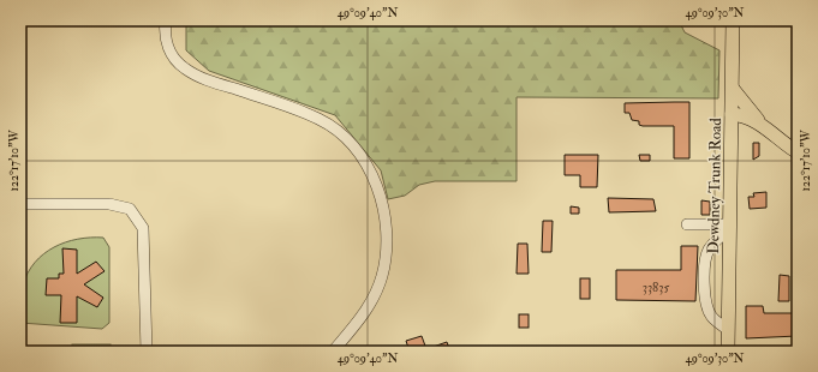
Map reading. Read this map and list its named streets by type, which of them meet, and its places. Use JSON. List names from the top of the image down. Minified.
{"streets":{"main road":["Dewdney Trunk Road"]},"house_numbers":["33835"],"coordinates":["49°09'40\"N","49°09'30\"N","122°17'10\"W"]}
